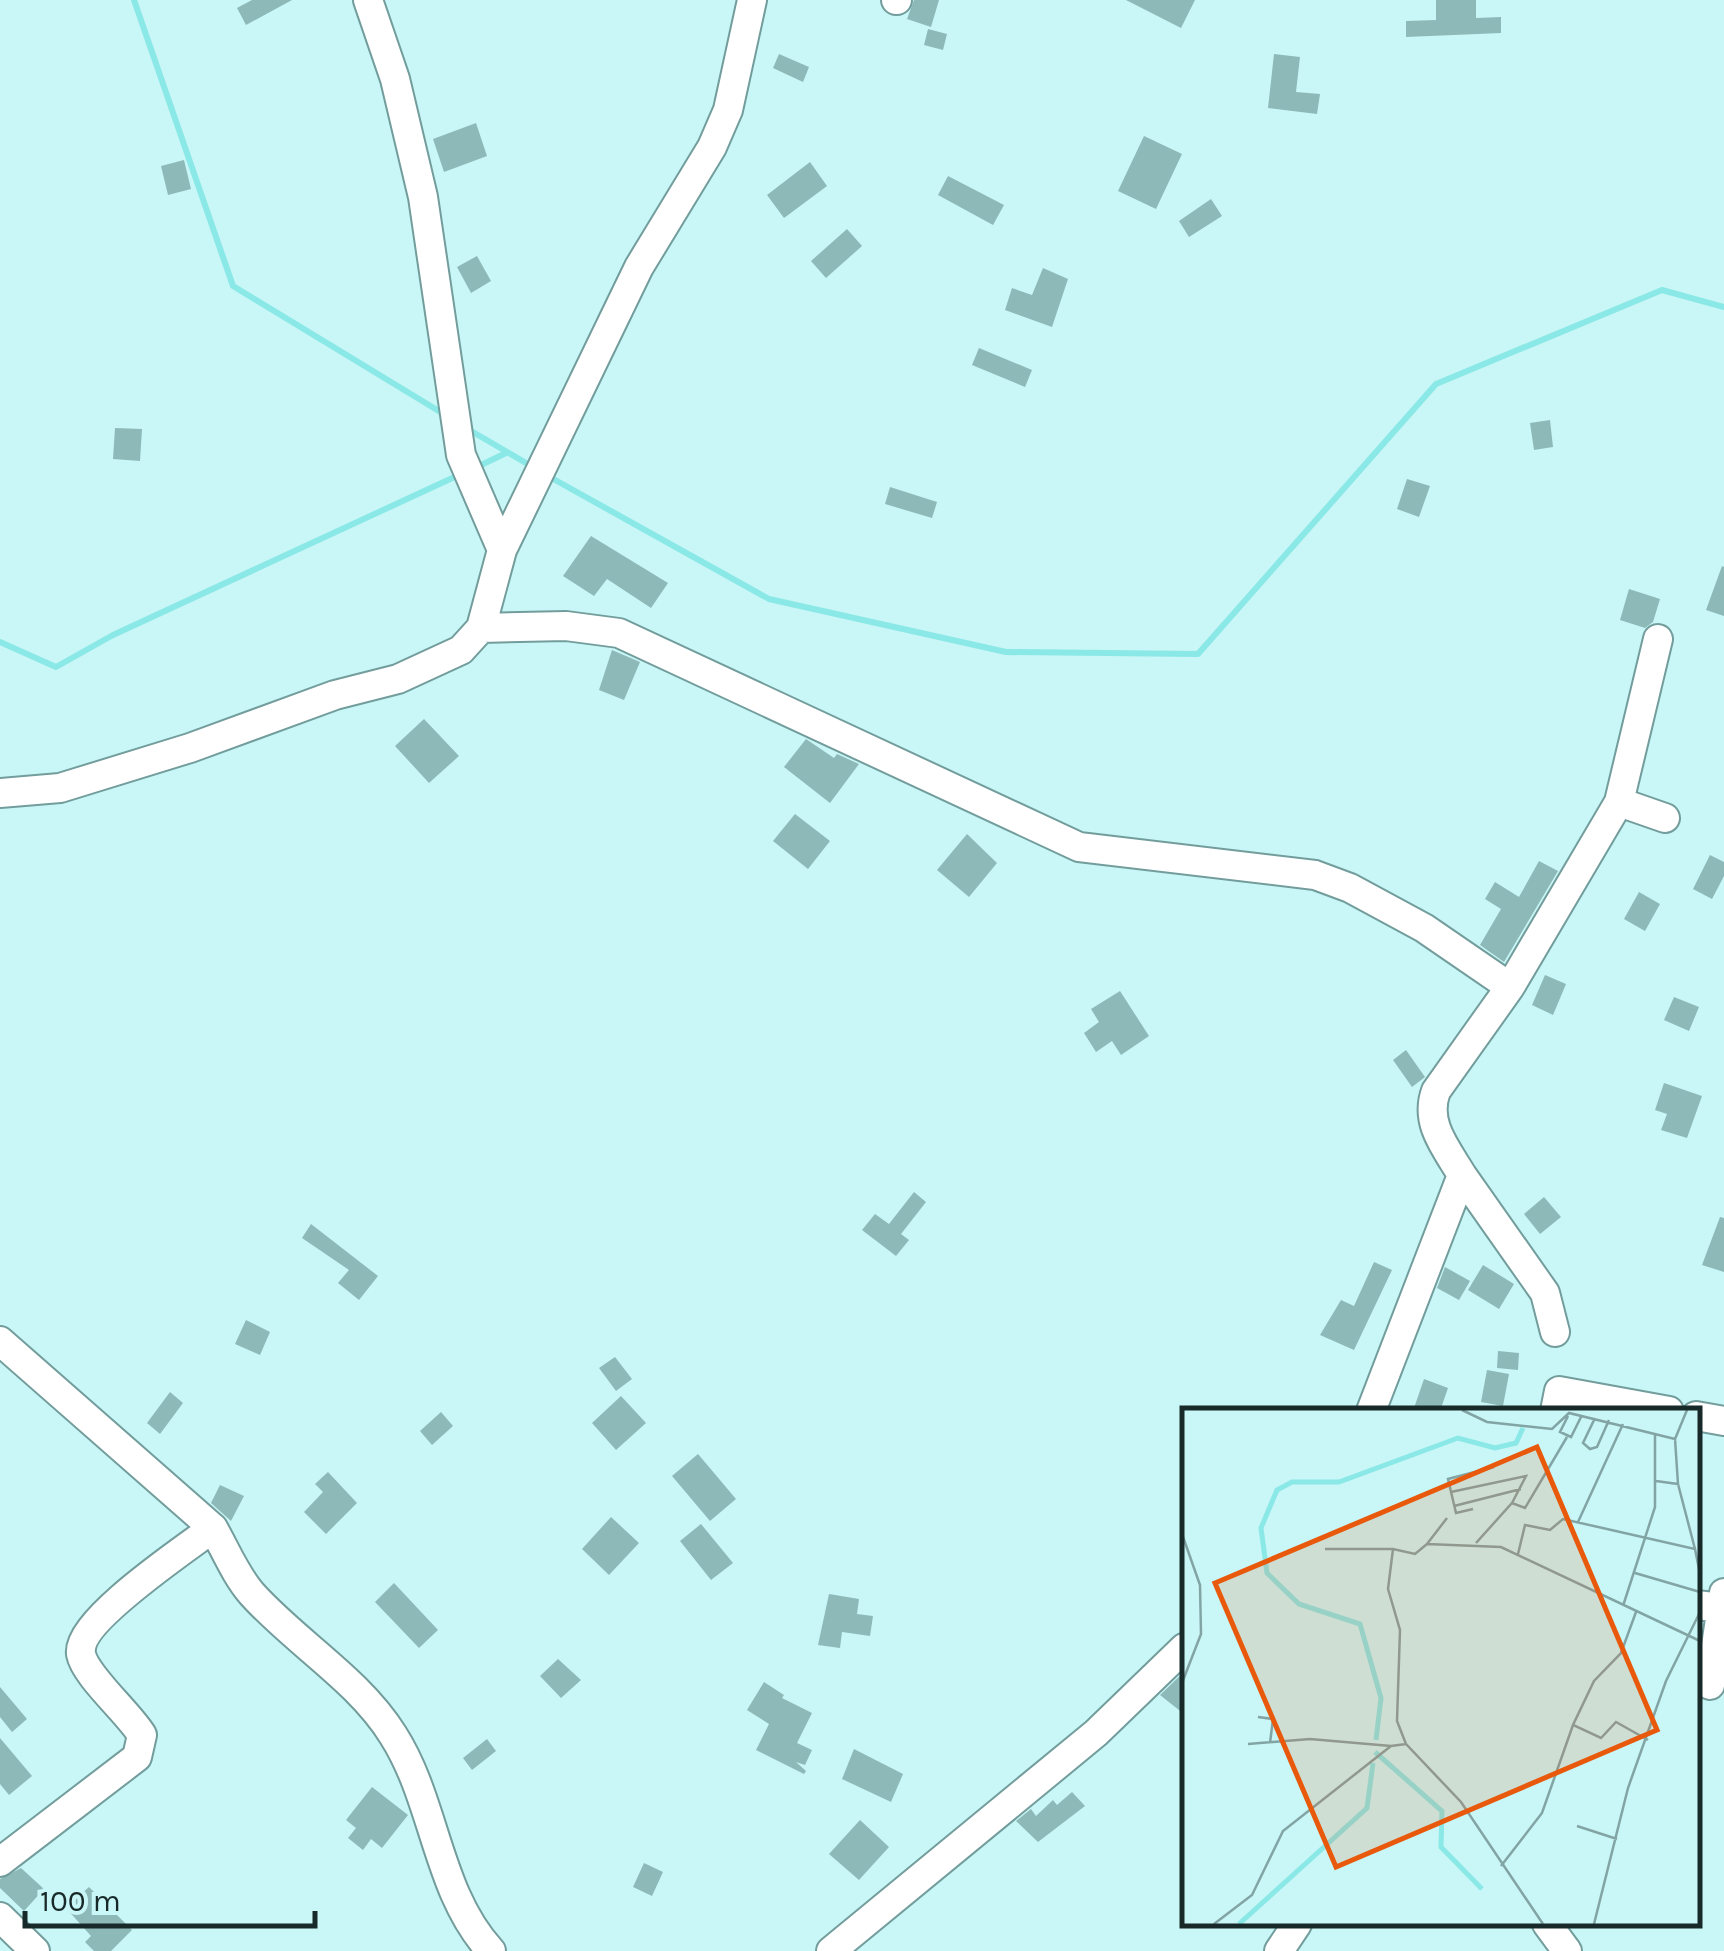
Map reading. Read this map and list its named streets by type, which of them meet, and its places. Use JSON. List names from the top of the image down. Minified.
{"scale_bar":"100 m"}
